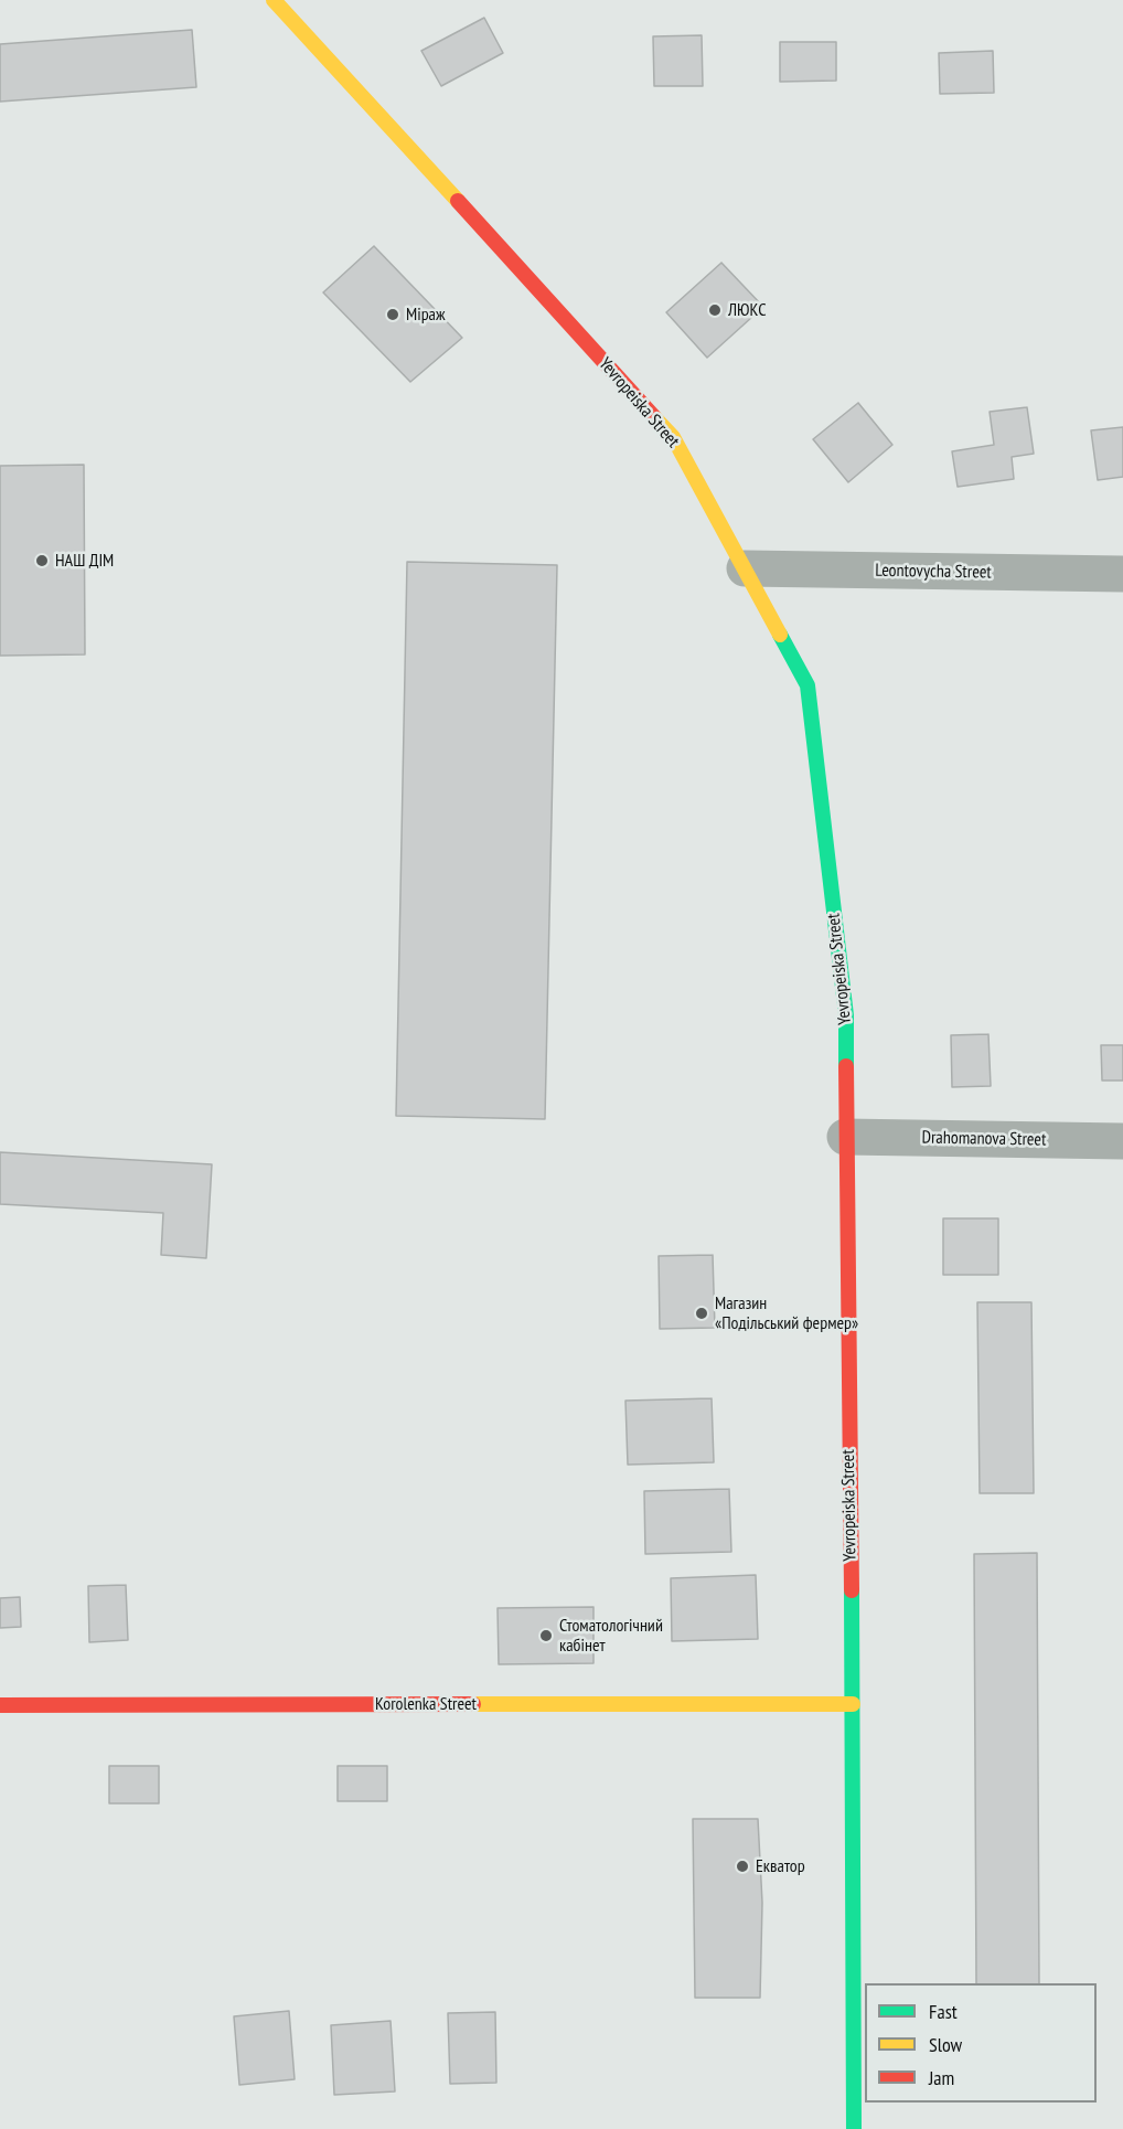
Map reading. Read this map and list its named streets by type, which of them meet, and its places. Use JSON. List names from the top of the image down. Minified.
{"streets":{"main road":["Yevropeiska Street","Korolenka Street"],"street":["Leontovycha Street","Drahomanova Street"]},"crossings":[["Yevropeiska Street","Leontovycha Street"],["Yevropeiska Street","Drahomanova Street"],["Yevropeiska Street","Korolenka Street"]],"places":["ЛЮКС","Міраж","НАШ ДІМ","Магазин «Подільський фермер»","Стоматологічний кабінет","Екватор"],"legend":["Fast","Slow","Jam"]}
